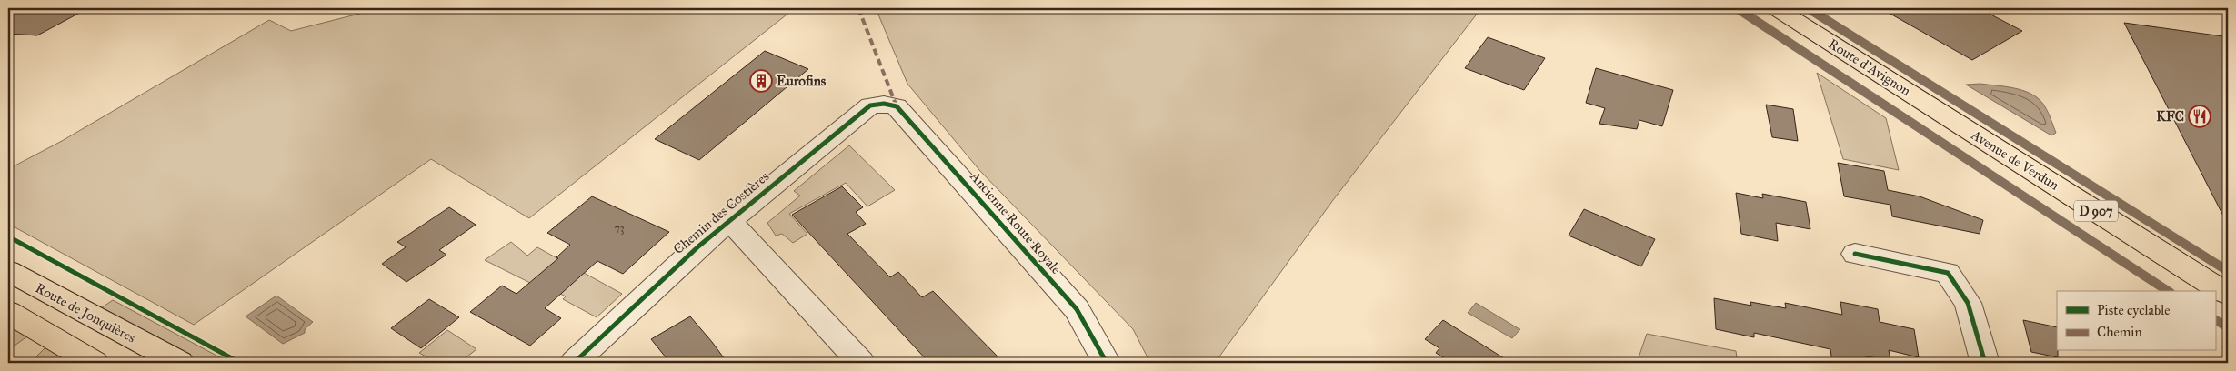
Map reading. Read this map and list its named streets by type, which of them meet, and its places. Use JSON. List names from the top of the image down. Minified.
{"streets":{"main road":["Route d'Avignon","Avenue de Verdun","D 907","Route de Jonquières"],"street":["Chemin des Costières","Ancienne Route Royale"]},"crossings":[["Route d'Avignon","Avenue de Verdun"],["Chemin des Costières","Ancienne Route Royale"]],"places":{"building":["Eurofins"],"restaurant":["KFC"]},"house_numbers":["73"],"legend":["Piste cyclable","Chemin"]}
